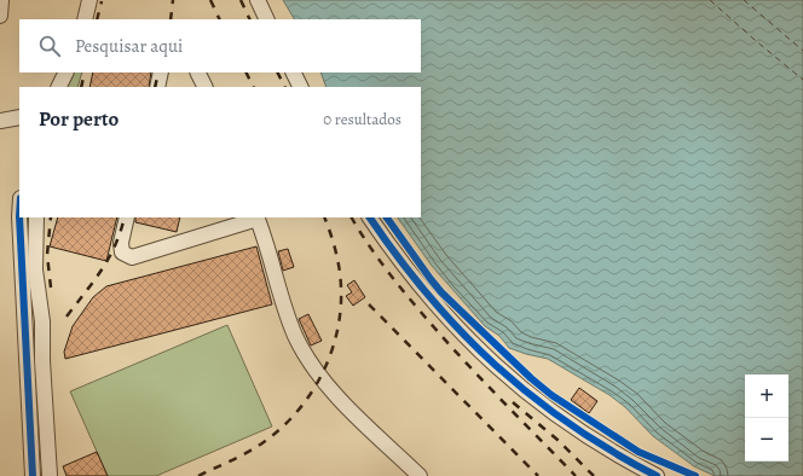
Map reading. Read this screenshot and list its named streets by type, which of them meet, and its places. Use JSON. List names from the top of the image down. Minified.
{"page":{"search":"Pesquisar aqui","heading":["Por perto","0 resultados"],"map_buttons":["+","−"]}}
